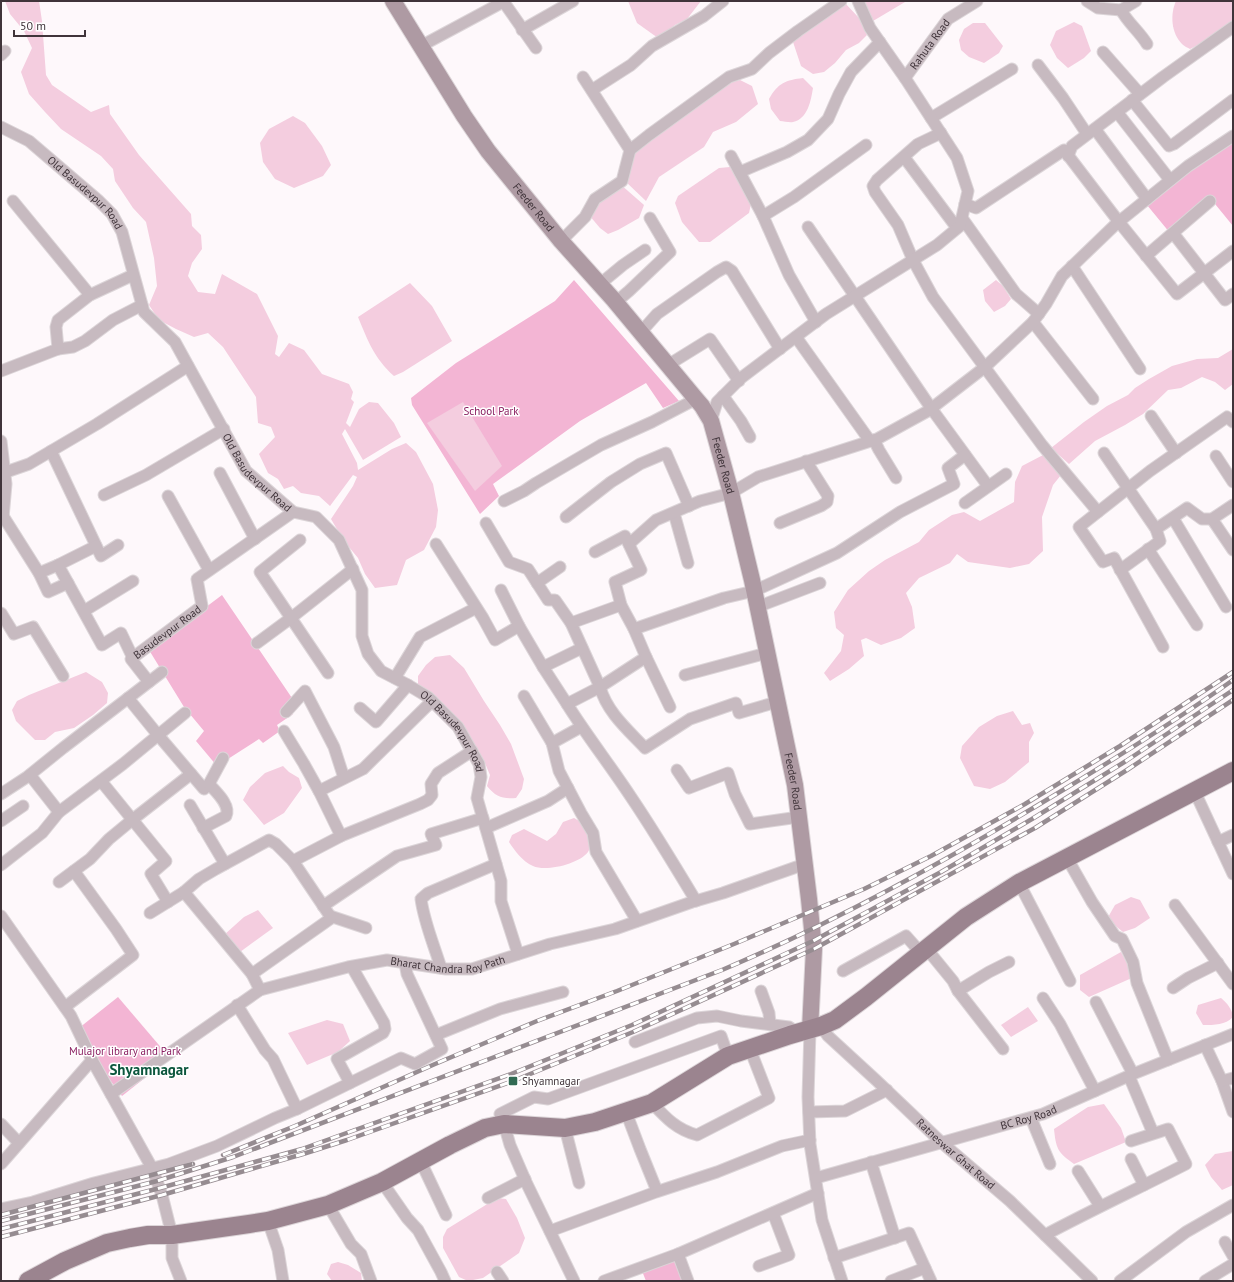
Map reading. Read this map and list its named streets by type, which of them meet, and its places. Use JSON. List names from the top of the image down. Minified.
{"streets":{"street":["Rahuta Road","Old Basudevpur Road","Feeder Road","Basudevpur Road","Bharat Chandra Roy Path","BC Roy Road","Ratneswar Ghat Road"]},"crossings":[["Old Basudevpur Road","Basudevpur Road"],["Old Basudevpur Road","Bharat Chandra Roy Path"],["Feeder Road","Bharat Chandra Roy Path"],["Feeder Road","Ratneswar Ghat Road"],["BC Roy Road","Ratneswar Ghat Road"]],"districts":["Shyamnagar"],"parks":["School Park","Mulajor library and Park"],"places":{"transit":["Shyamnagar"]},"scale_bar":"50 m"}
